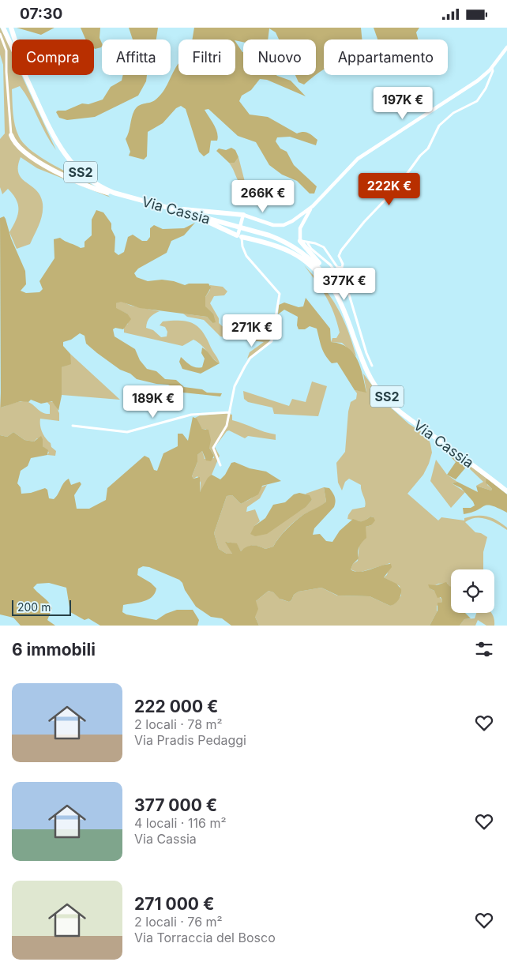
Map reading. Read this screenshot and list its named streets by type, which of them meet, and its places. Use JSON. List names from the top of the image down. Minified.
{"streets":{"highway":["SS2","Via Cassia"]},"scale_bar":"200 m","page":{"status":"07:30","chip":["Compra","Affitta","Filtri","Nuovo","Appartamento"],"price":["197K €","222K €","266K €","377K €","271K €","189K €"],"scale":"200 m","heading":"6 immobili","list":[{"name":"222 000 €","note":"2 locali · 78 m² · Via Pradis Pedaggi"},{"name":"377 000 €","note":"4 locali · 116 m² · Via Cassia"},{"name":"271 000 €","note":"2 locali · 76 m² · Via Torraccia del Bosco"}]}}
